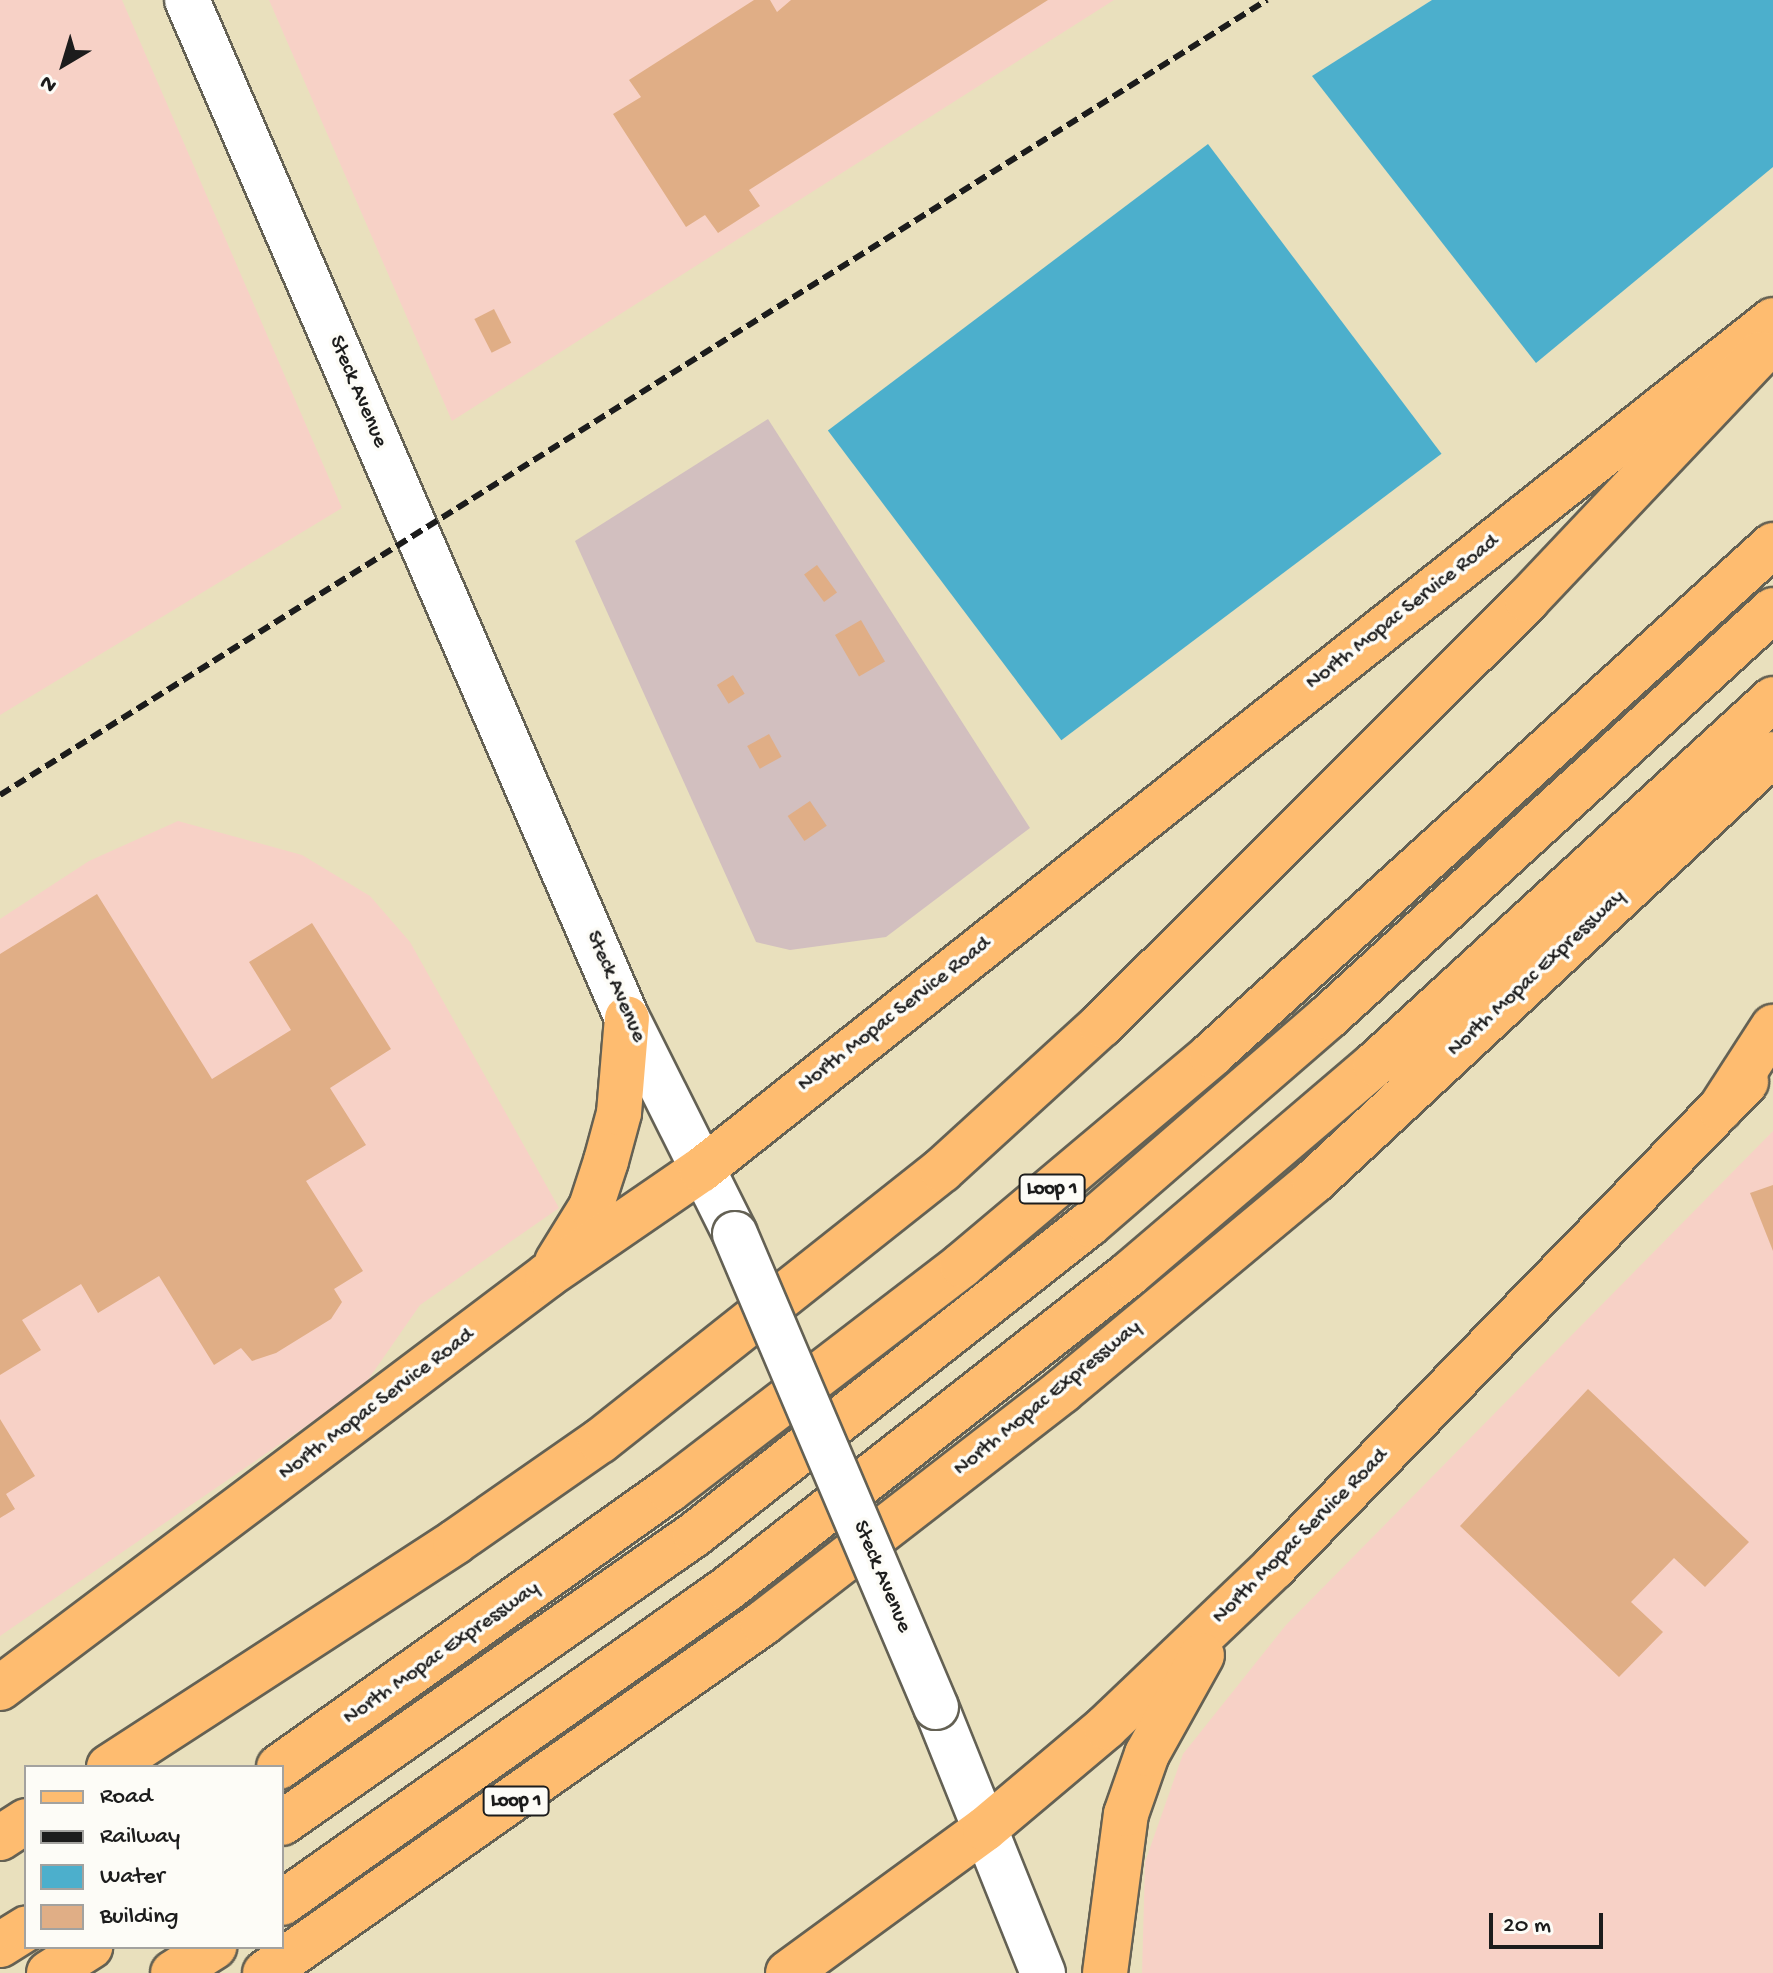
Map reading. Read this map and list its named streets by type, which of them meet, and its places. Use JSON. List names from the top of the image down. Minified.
{"streets":{"main road":["North Mopac Service Road","North Mopac Expressway","Loop 1"],"street":["Steck Avenue"]},"crossings":[["Steck Avenue","North Mopac Service Road"]],"legend":["Road","Railway","Water","Building"],"scale_bar":"20 m","north":"bottom left"}
